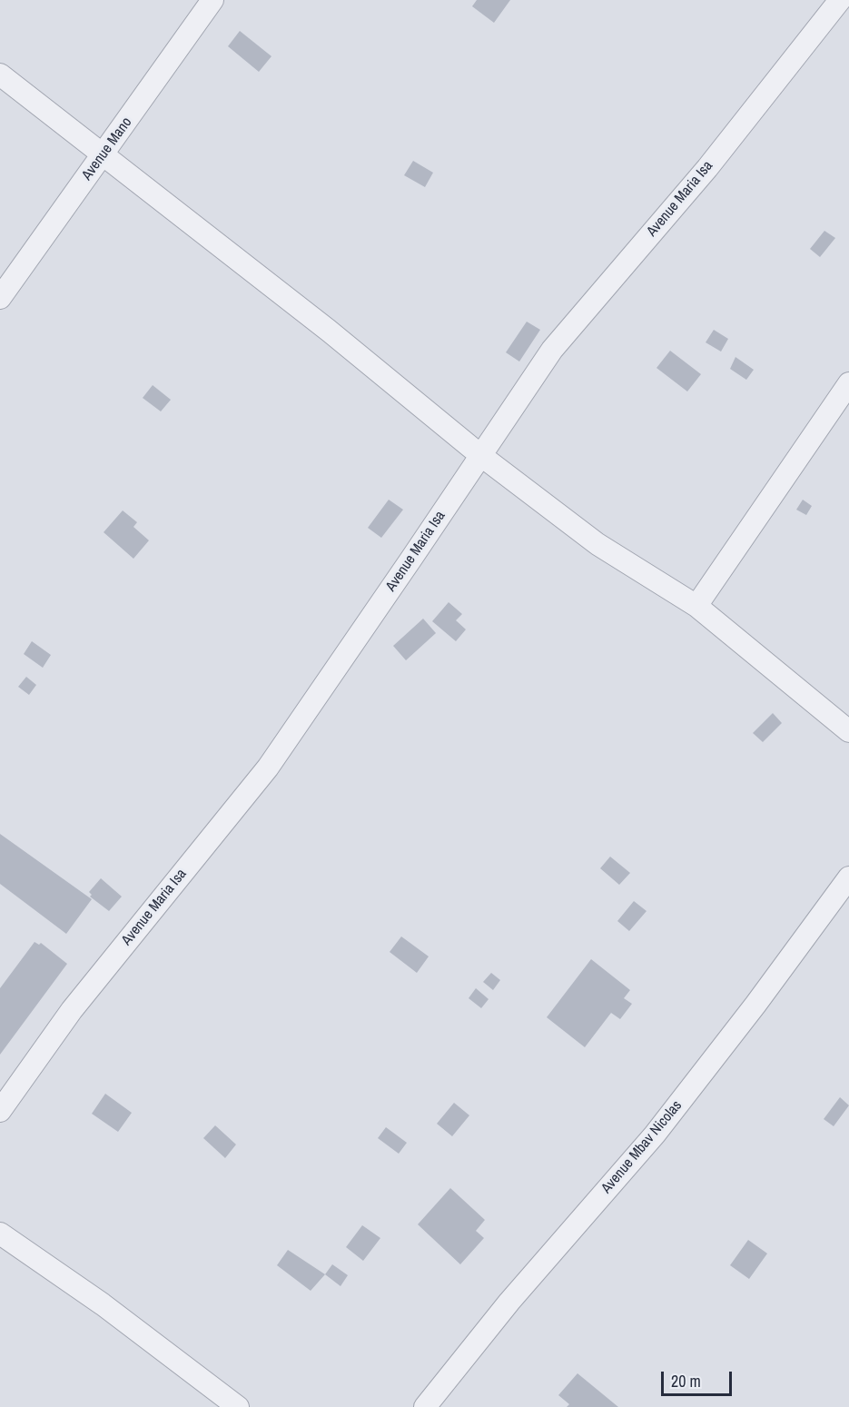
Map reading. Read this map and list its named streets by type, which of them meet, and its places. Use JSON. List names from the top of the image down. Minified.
{"streets":{"street":["Avenue Mano","Avenue Maria Isa","Avenue Mbav Nicolas"]},"scale_bar":"20 m"}
